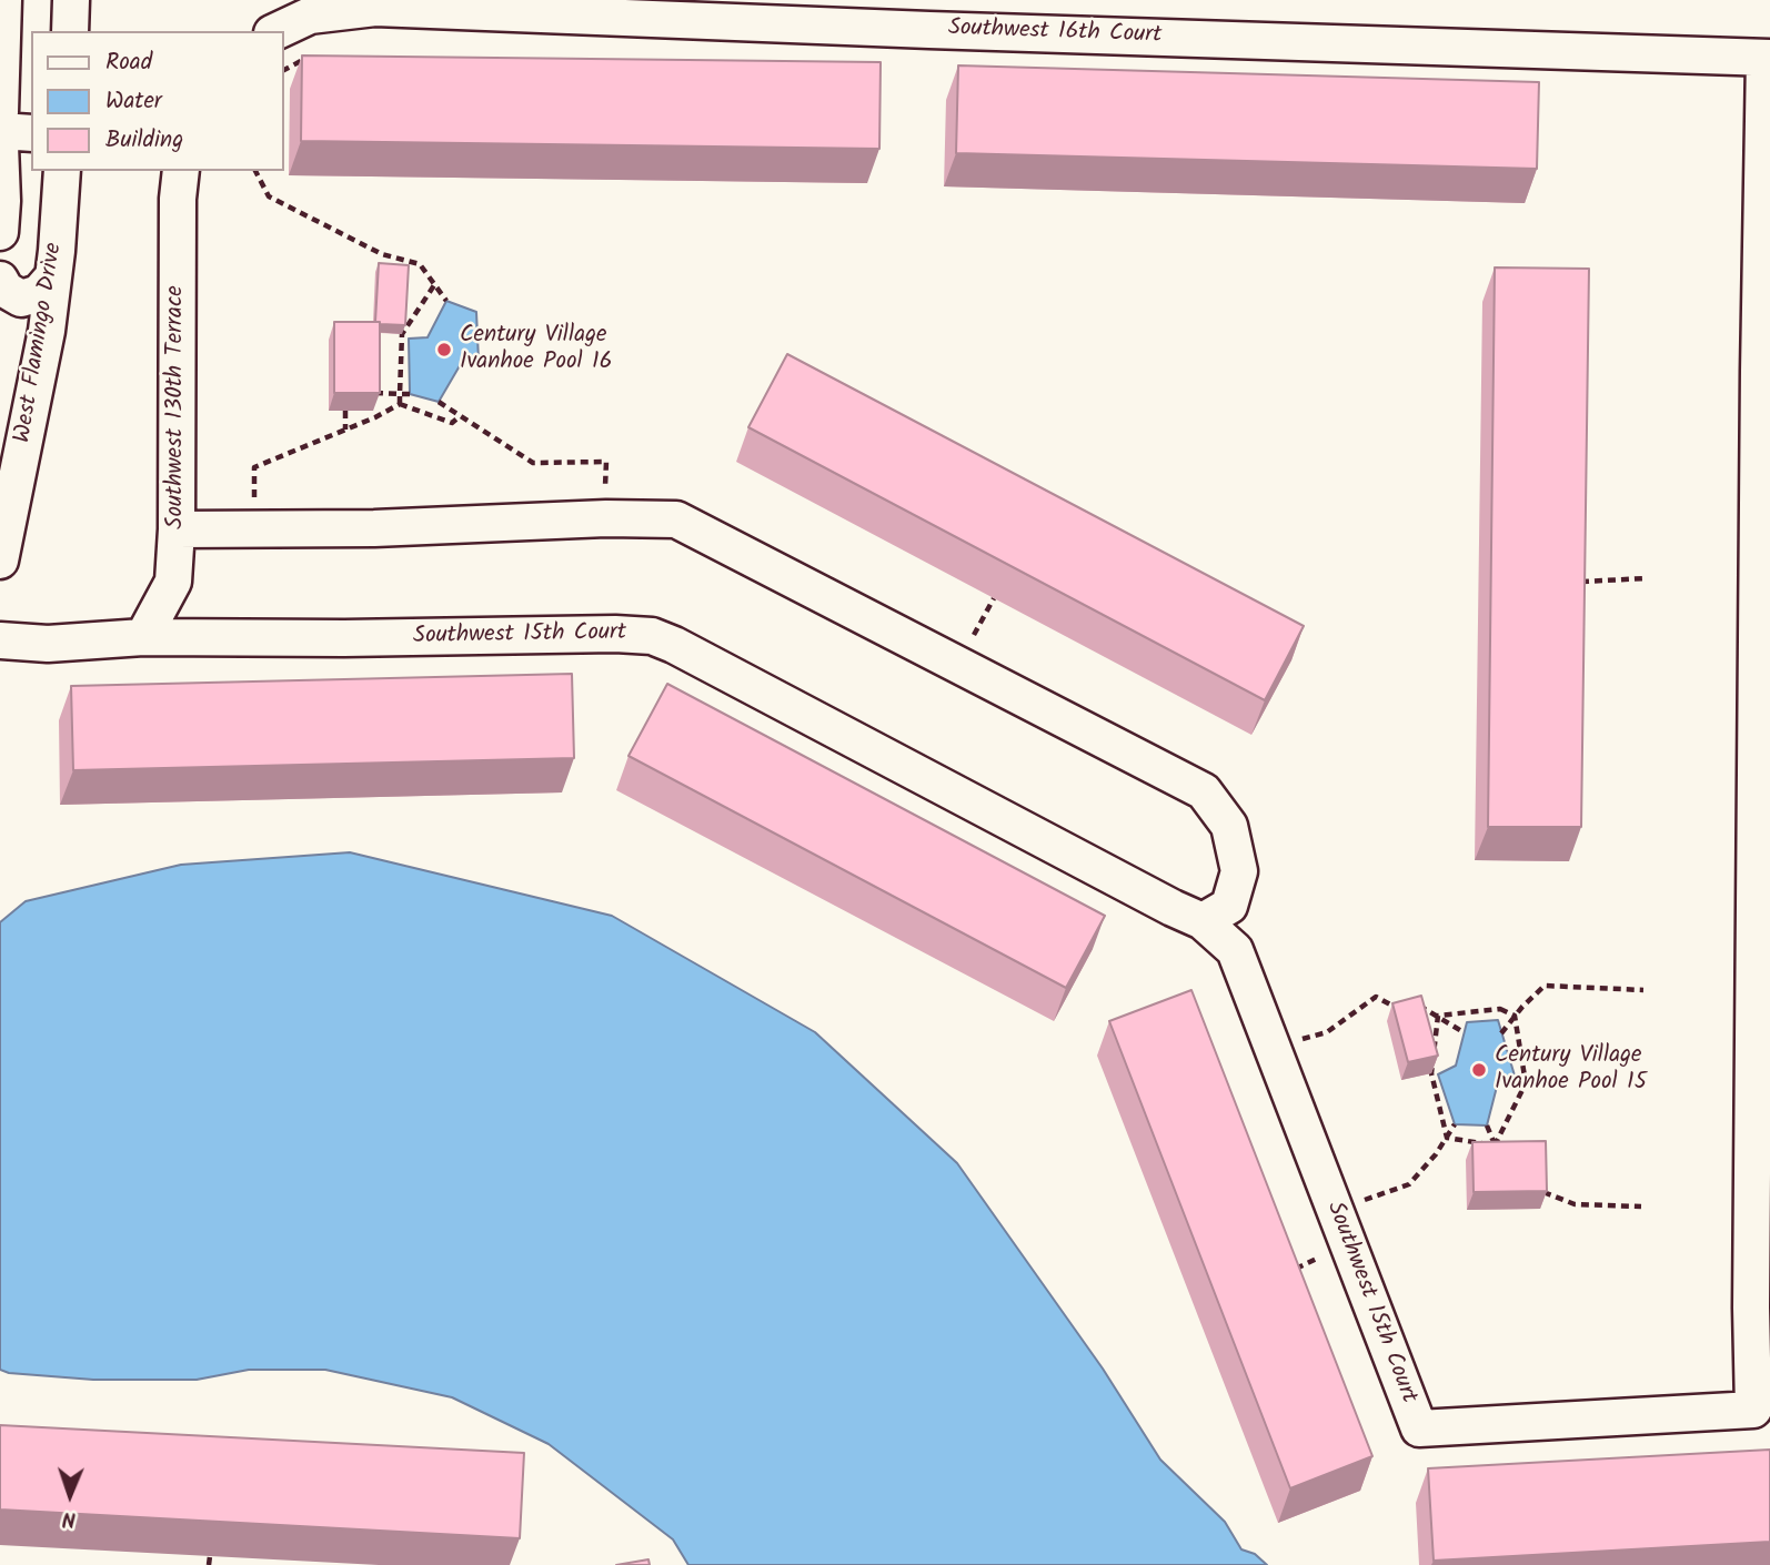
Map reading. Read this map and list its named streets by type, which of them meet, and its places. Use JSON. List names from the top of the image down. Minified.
{"streets":{"street":["Southwest 16th Court","West Flamingo Drive","Southwest 130th Terrace","Southwest 15th Court"]},"crossings":[["Southwest 16th Court","Southwest 15th Court"],["Southwest 130th Terrace","Southwest 15th Court"]],"places":["Century Village Ivanhoe Pool 16","Century Village Ivanhoe Pool 15"],"legend":["Road","Water","Building"],"north":"bottom"}
